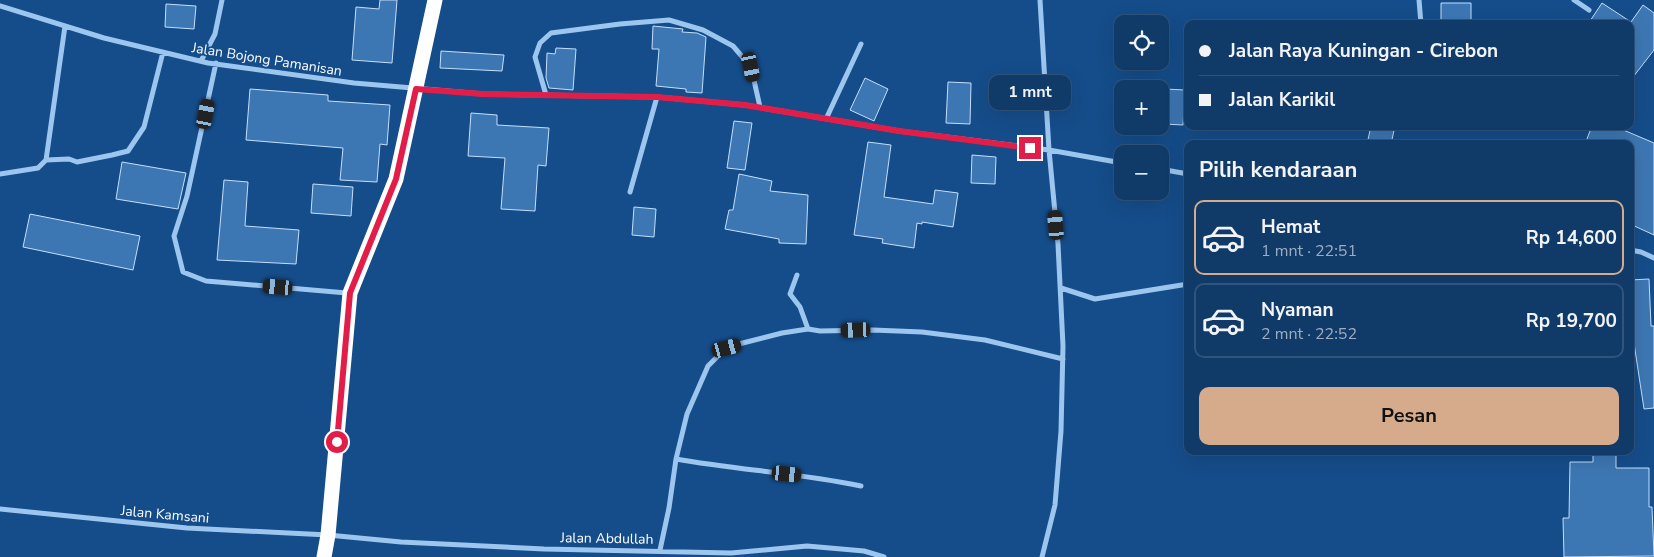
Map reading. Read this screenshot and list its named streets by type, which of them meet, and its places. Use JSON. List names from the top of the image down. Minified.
{"streets":{"street":["Jalan Bojong Pamanisan","Jalan Kamsani","Jalan Abdullah"]},"crossings":[["Jalan Kamsani","Jalan Abdullah"]],"page":{"map_buttons":["+","−"],"banner":["Jalan Raya Kuningan - Cirebon","Jalan Karikil"],"bubble":"1 mnt","heading":"Pilih kendaraan","list":[{"name":"Hemat","note":"1 mnt · 22:51","value":"Rp 14,600"},{"name":"Nyaman","note":"2 mnt · 22:52","value":"Rp 19,700"}],"buttons":"Pesan"}}
